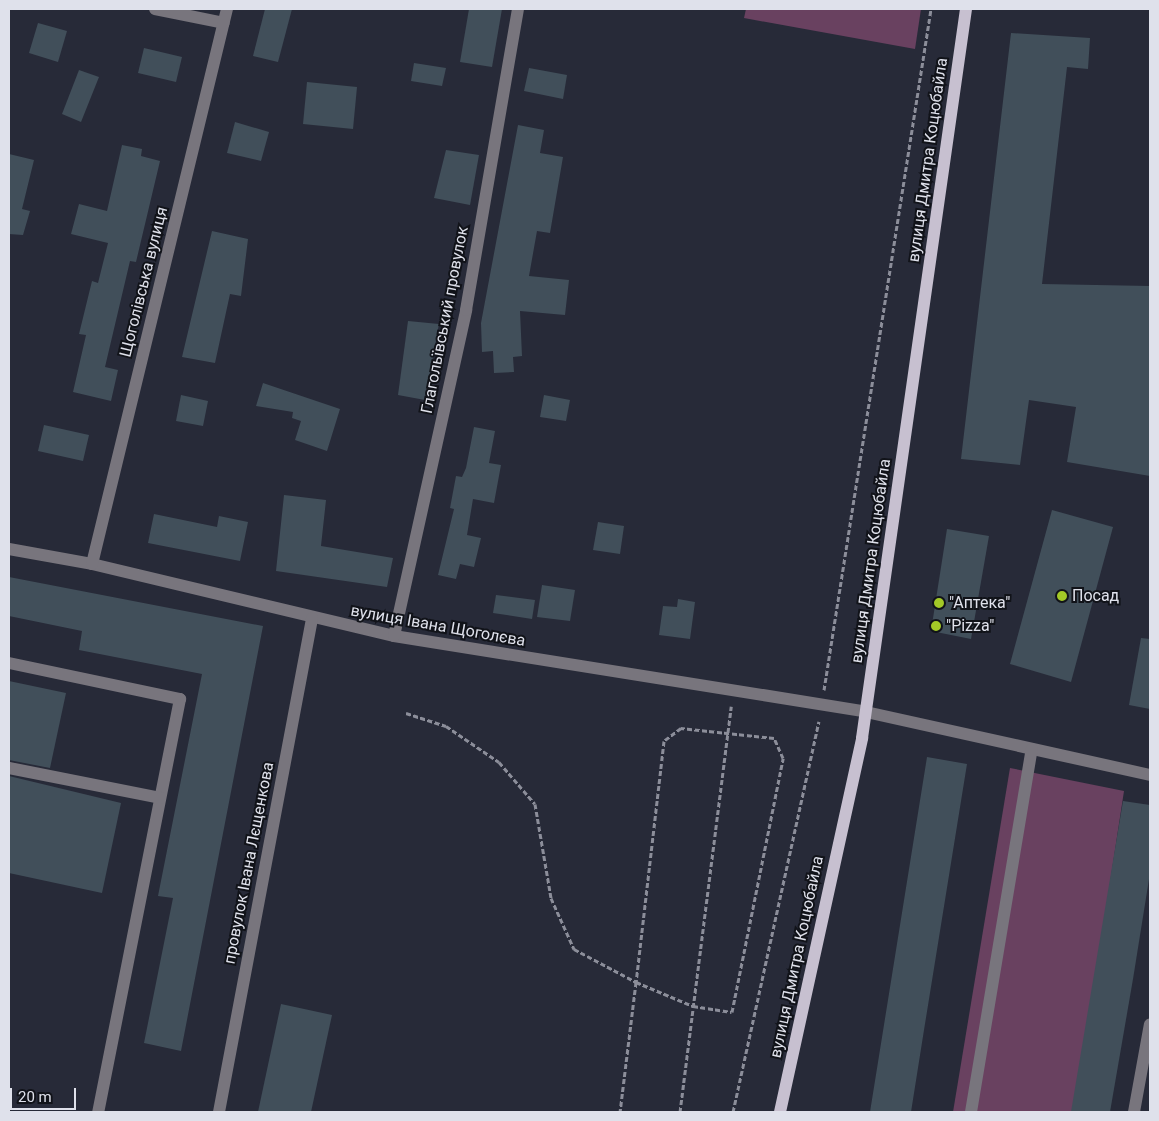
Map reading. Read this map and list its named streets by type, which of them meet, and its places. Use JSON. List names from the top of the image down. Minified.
{"streets":{"main road":["вулиця Дмитра Коцюбайла"],"street":["Щоголівська вулиця","Глагольївський провулок","вулиця Івана Щоголєва","провулок Івана Лєщенкова"]},"crossings":[["вулиця Дмитра Коцюбайла","вулиця Івана Щоголєва"],["Щоголівська вулиця","вулиця Івана Щоголєва"],["Глагольївський провулок","вулиця Івана Щоголєва"],["вулиця Івана Щоголєва","провулок Івана Лєщенкова"]],"places":["Посад","\"Аптека\"","\"Pizza\""],"scale_bar":"20 m"}
